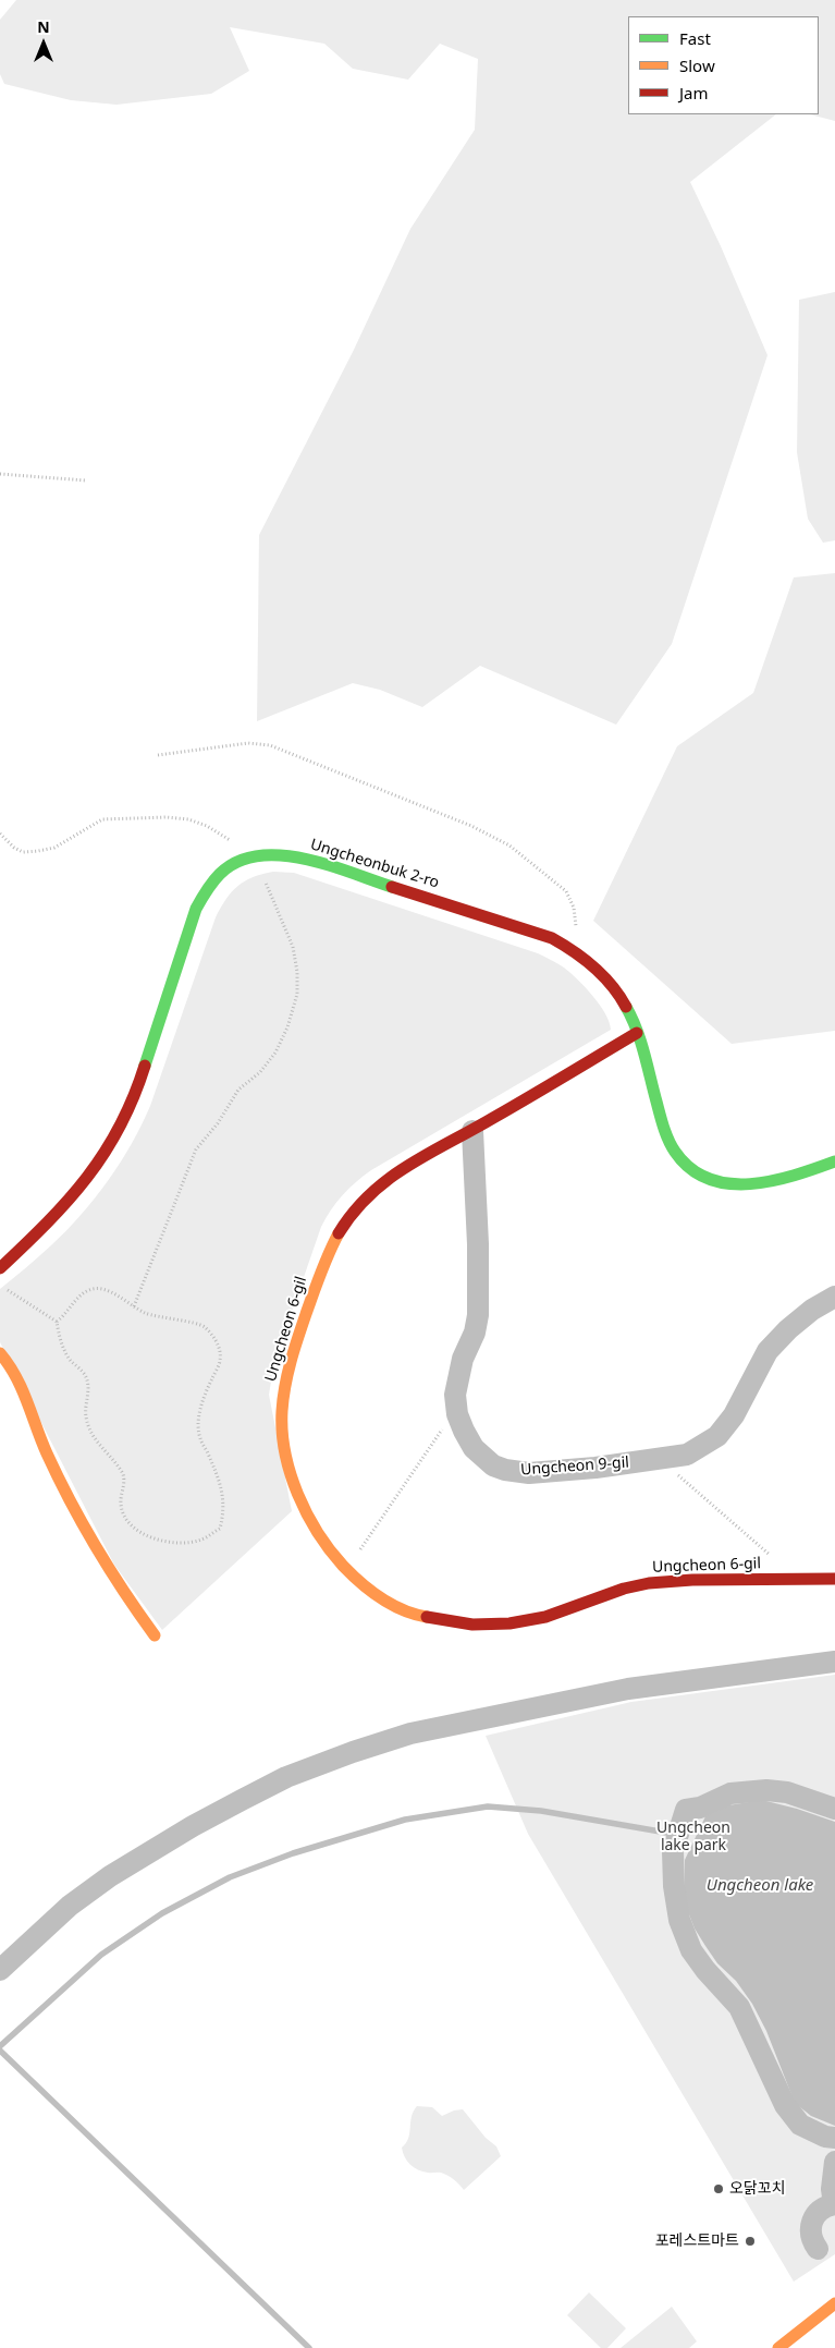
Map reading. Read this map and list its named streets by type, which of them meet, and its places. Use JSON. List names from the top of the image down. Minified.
{"streets":{"street":["Ungcheonbuk 2-ro","Ungcheon 6-gil","Ungcheon 9-gil"]},"crossings":[["Ungcheonbuk 2-ro","Ungcheon 6-gil"],["Ungcheon 6-gil","Ungcheon 9-gil"]],"water":["Ungcheon lake"],"parks":["Ungcheon lake park"],"places":["오닭꼬치","포레스트마트"],"legend":["Fast","Slow","Jam"],"north":"top"}
